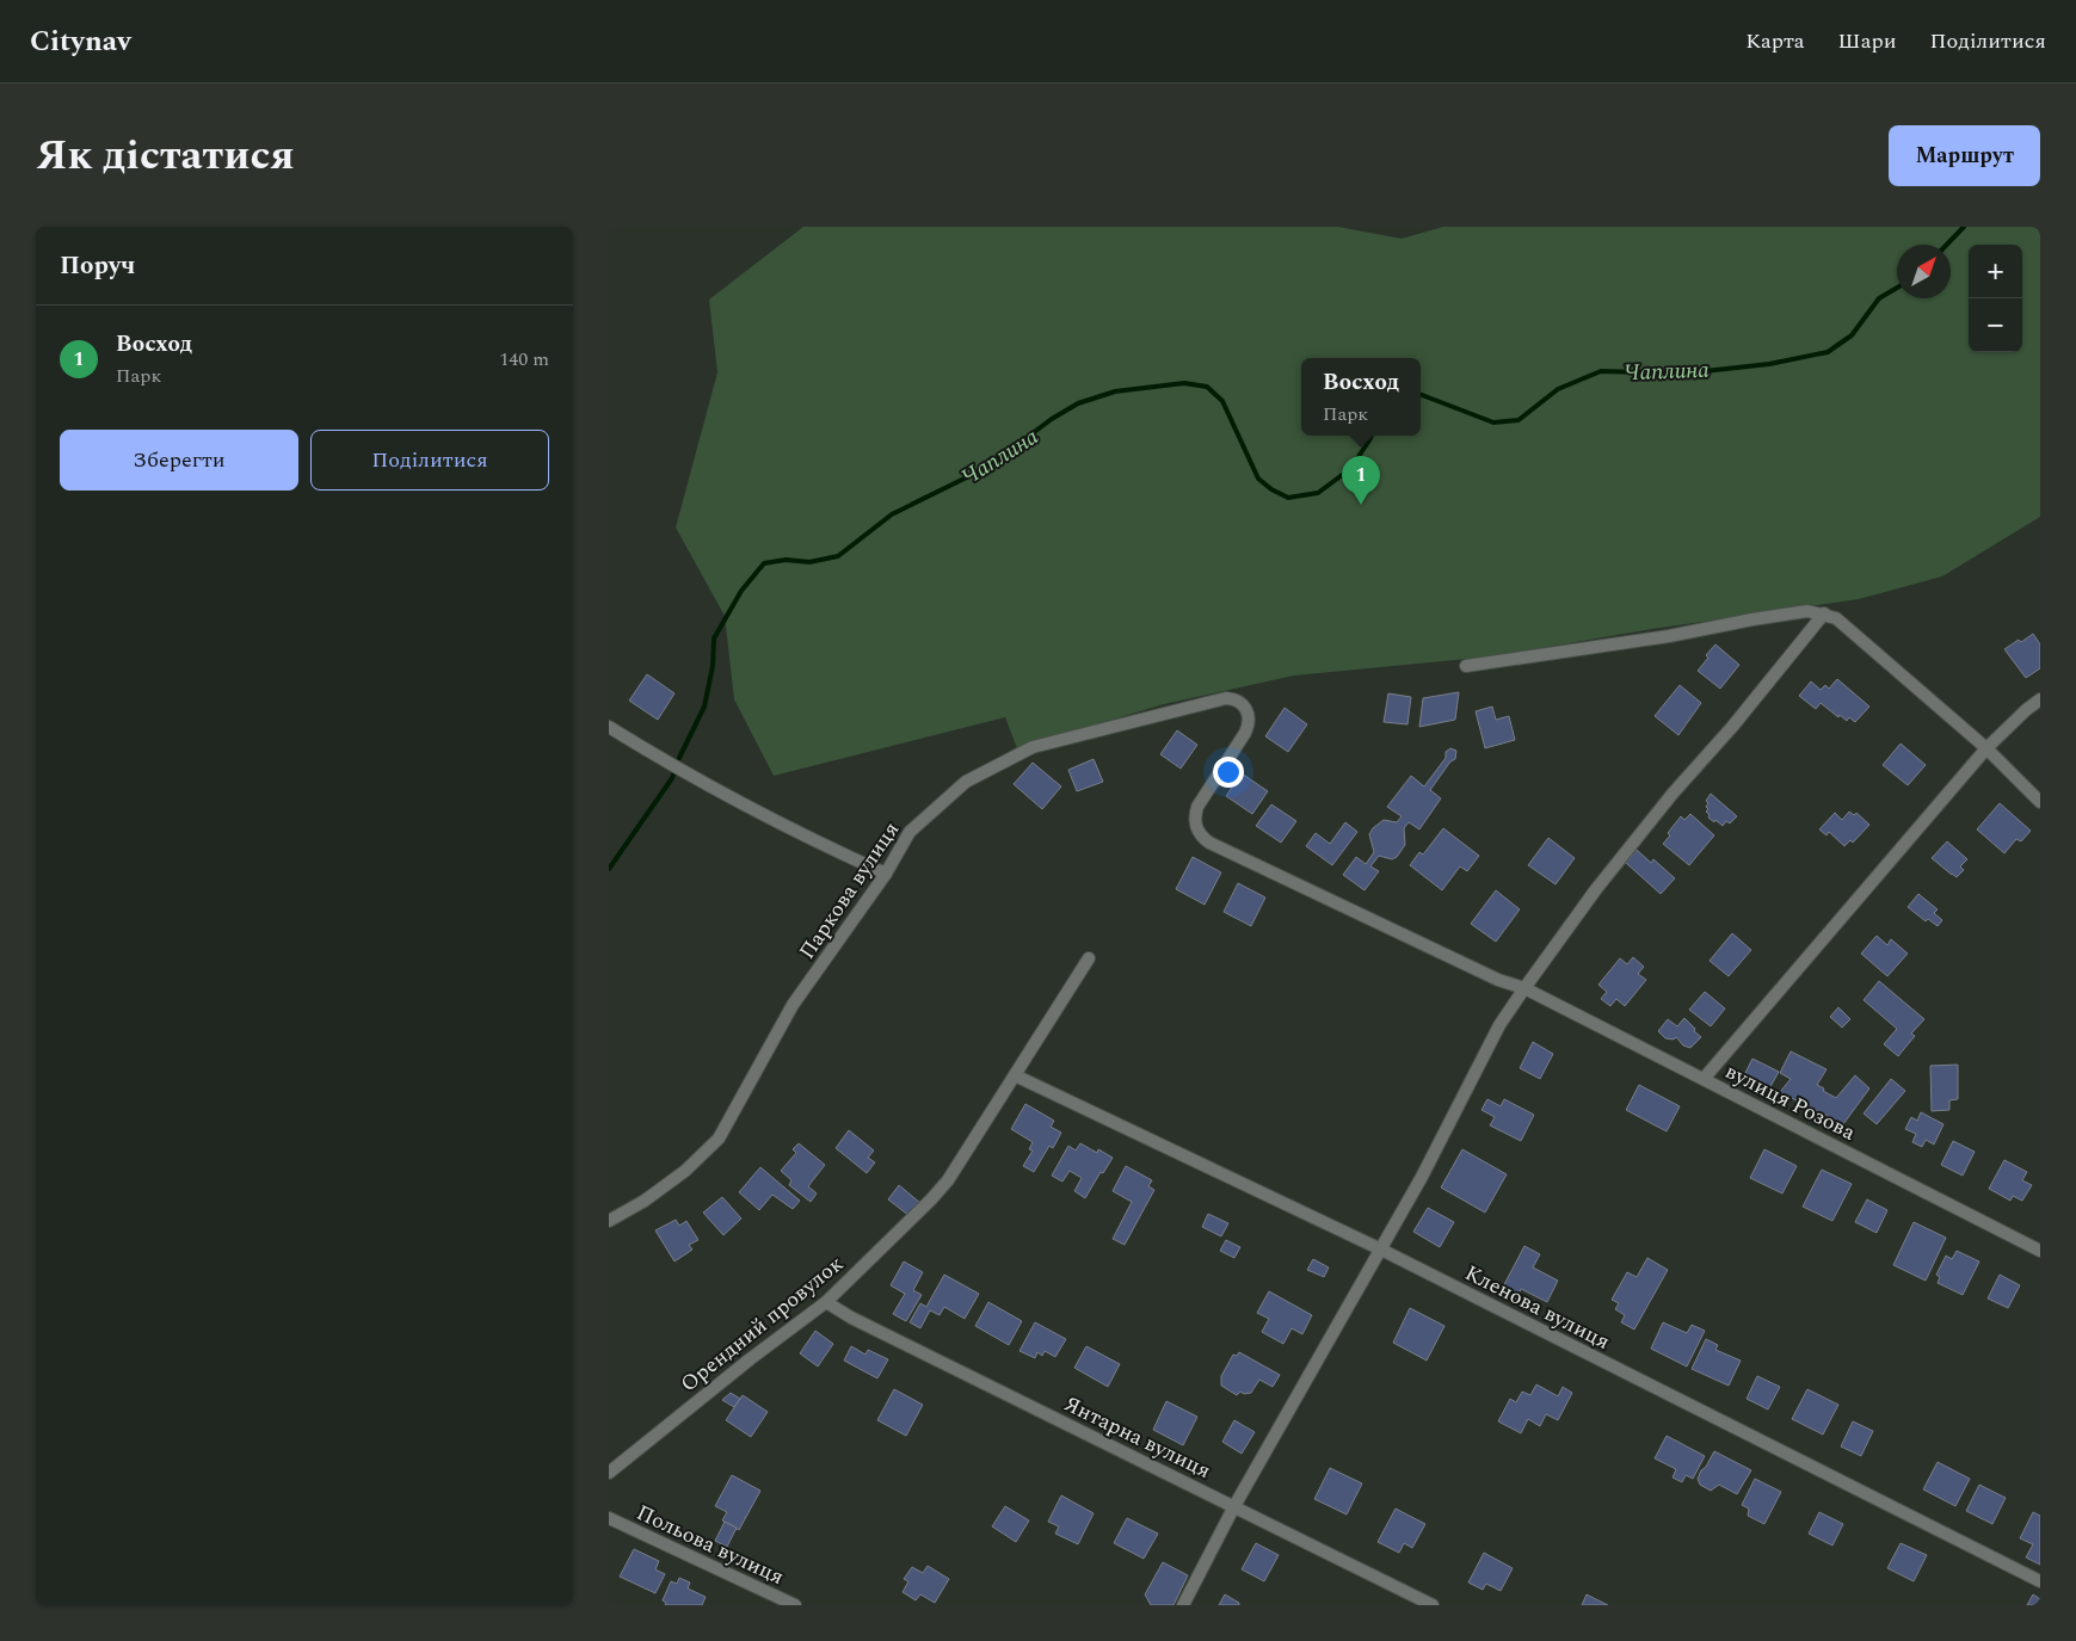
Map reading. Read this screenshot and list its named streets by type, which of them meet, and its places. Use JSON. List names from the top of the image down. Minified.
{"streets":{"street":["Паркова вулиця","вулиця Розова","Кленова вулиця","Орендний провулок","Янтарна вулиця","Польова вулиця"]},"crossings":[["Паркова вулиця","вулиця Розова"],["Кленова вулиця","Орендний провулок"],["Орендний провулок","Янтарна вулиця"]],"water":["Чаплина"],"north":"top right","page":{"header":"Citynav","nav":["Карта","Шари","Поділитися"],"title":"Як дістатися","buttons":["Маршрут",["Зберегти","Поділитися"]],"heading":"Поруч","map_buttons":["+","−"],"list":[{"mark":"1","name":"Восход","note":"Парк","value":"140 m"}],"popup":["Восход","Парк"],"pins":"1"}}
